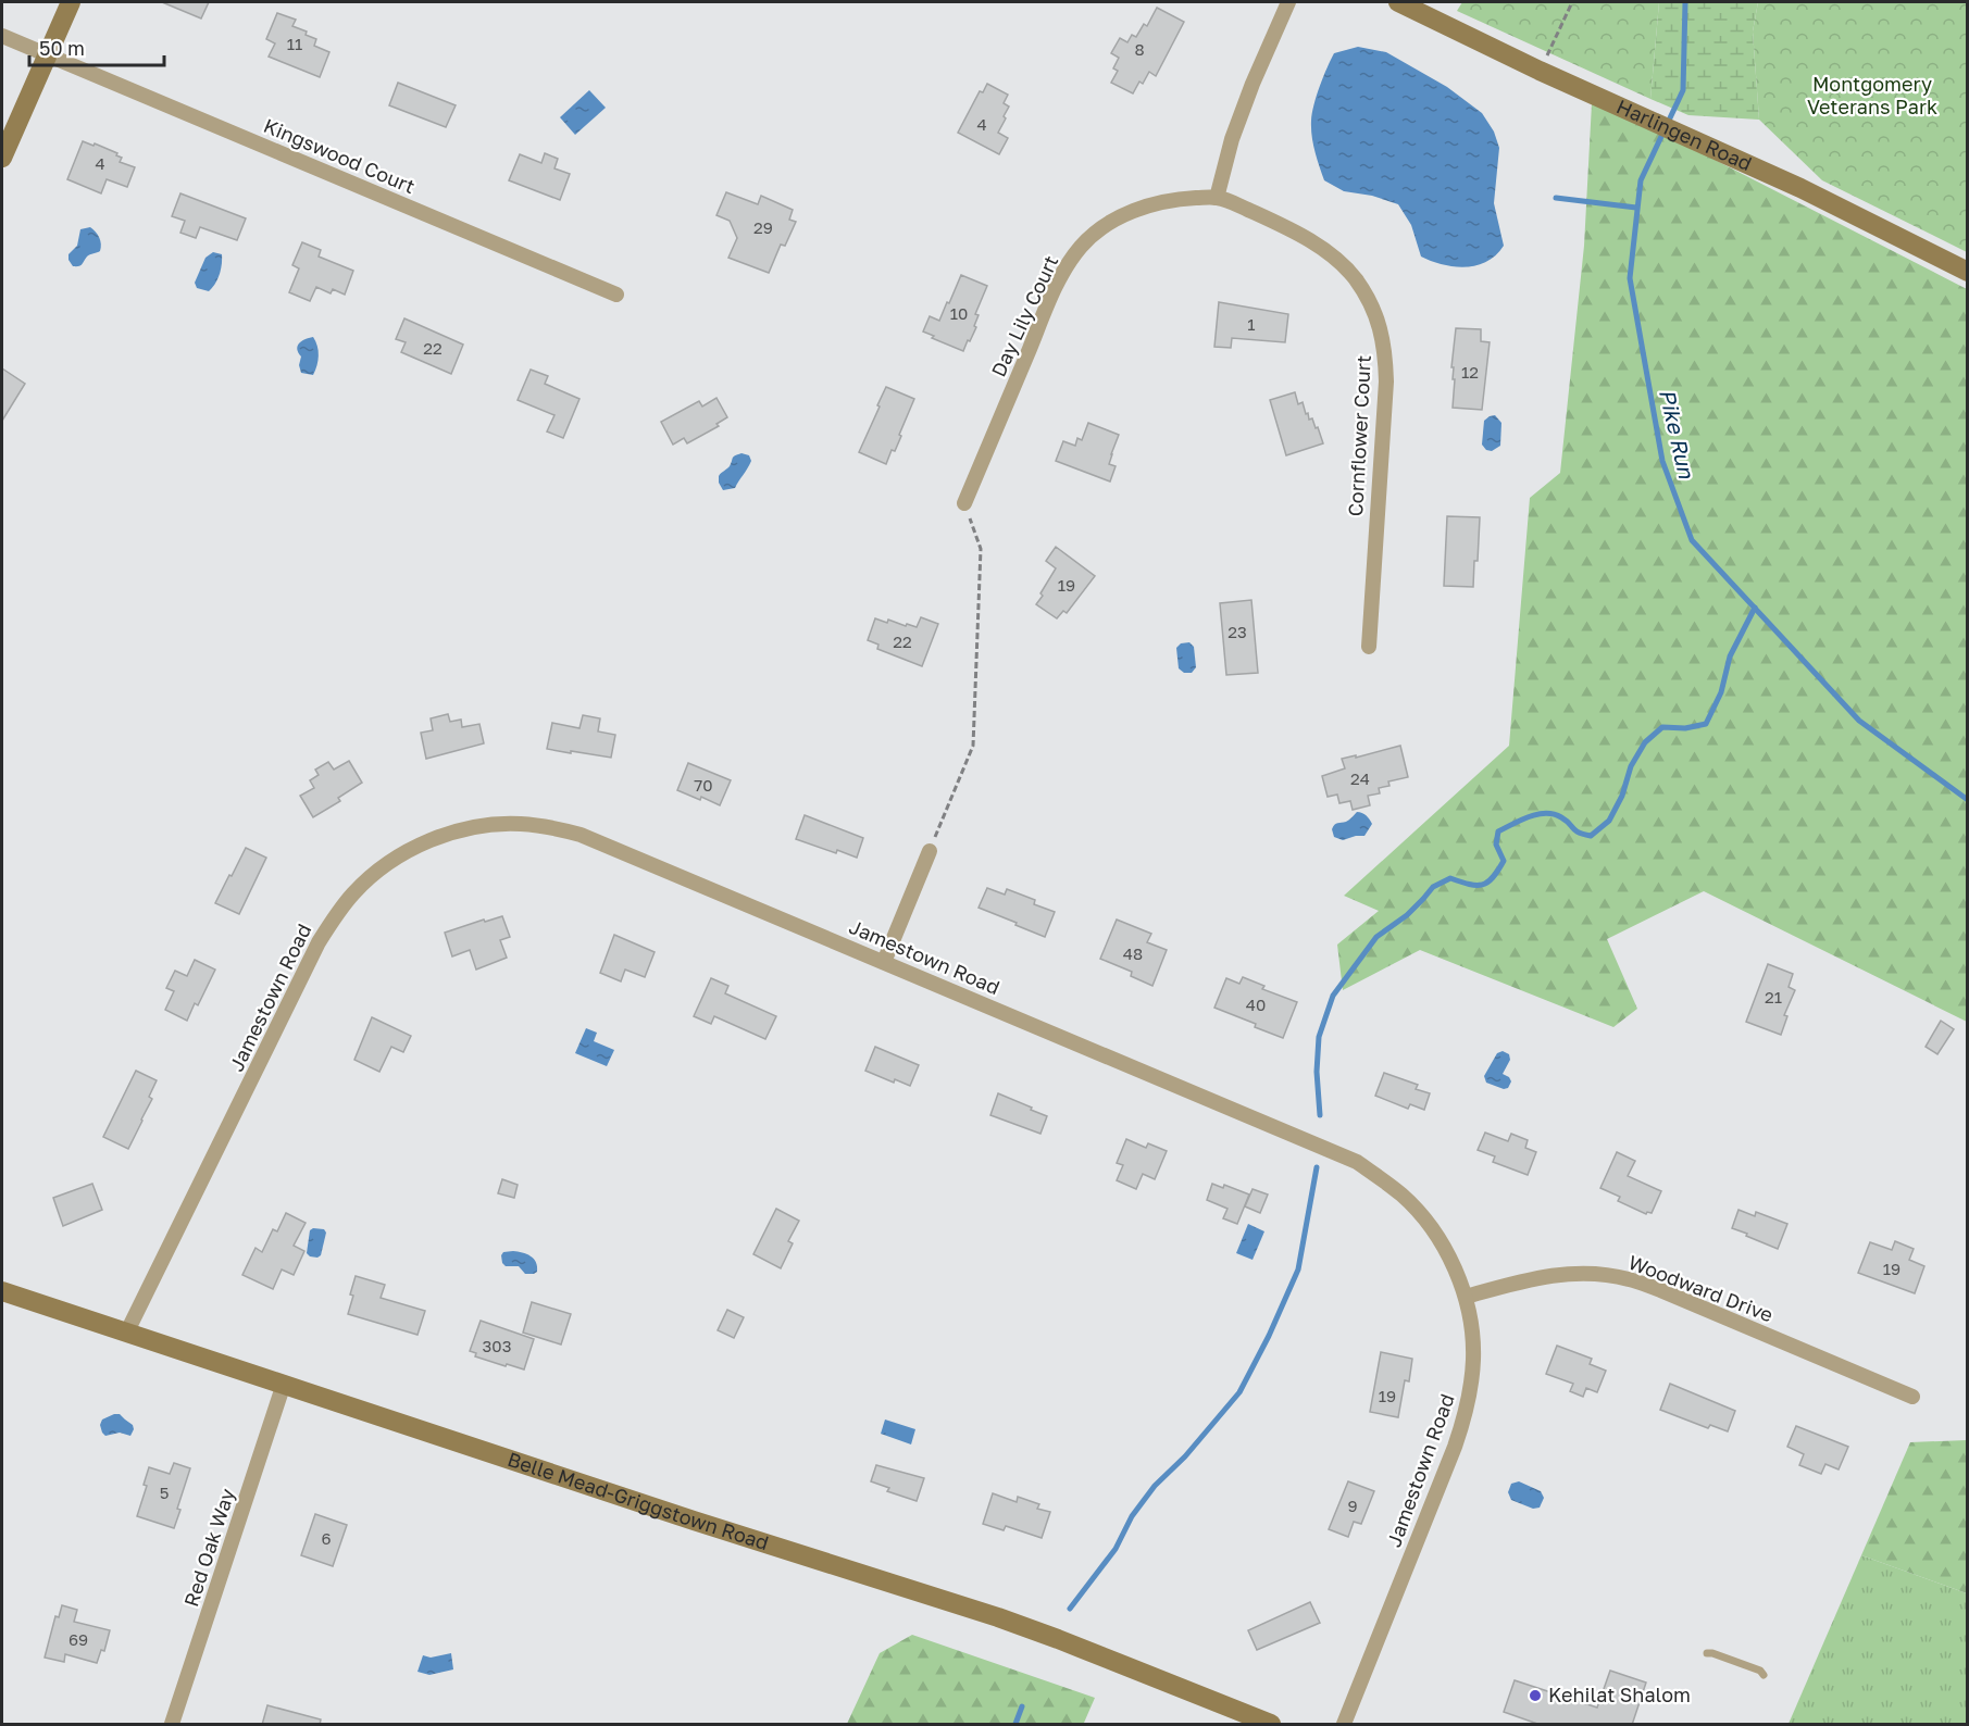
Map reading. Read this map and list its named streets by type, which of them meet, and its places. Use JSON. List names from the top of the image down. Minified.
{"streets":{"street":["Harlingen Road","Kingswood Court","Day Lily Court","Cornflower Court","Jamestown Road","Woodward Drive","Belle Mead-Griggstown Road","Red Oak Way"]},"crossings":[["Day Lily Court","Cornflower Court"],["Jamestown Road","Woodward Drive"],["Jamestown Road","Belle Mead-Griggstown Road"],["Belle Mead-Griggstown Road","Red Oak Way"]],"water":["Pike Run"],"parks":["Montgomery Veterans Park"],"places":["Kehilat Shalom"],"house_numbers":["11","8","4","4","29","10","1","22","12","19","23","22","24","70","48","21","40","19","303","19","5","9","6","69"],"scale_bar":"50 m"}
